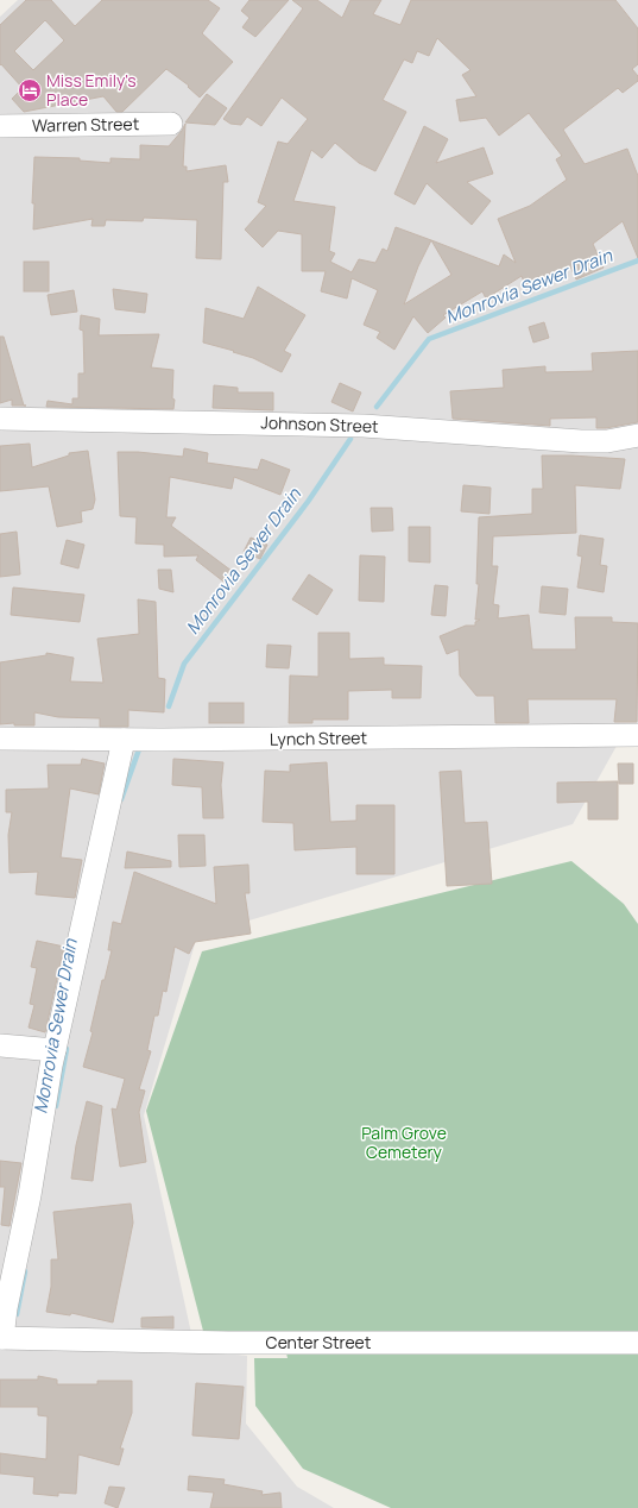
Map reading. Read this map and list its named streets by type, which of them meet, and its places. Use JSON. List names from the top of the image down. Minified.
{"streets":{"street":["Warren Street","Johnson Street","Lynch Street","Center Street"]},"water":["Monrovia Sewer Drain"],"parks":["Palm Grove Cemetery"],"places":{"hotel":["Miss Emily's Place"]}}
